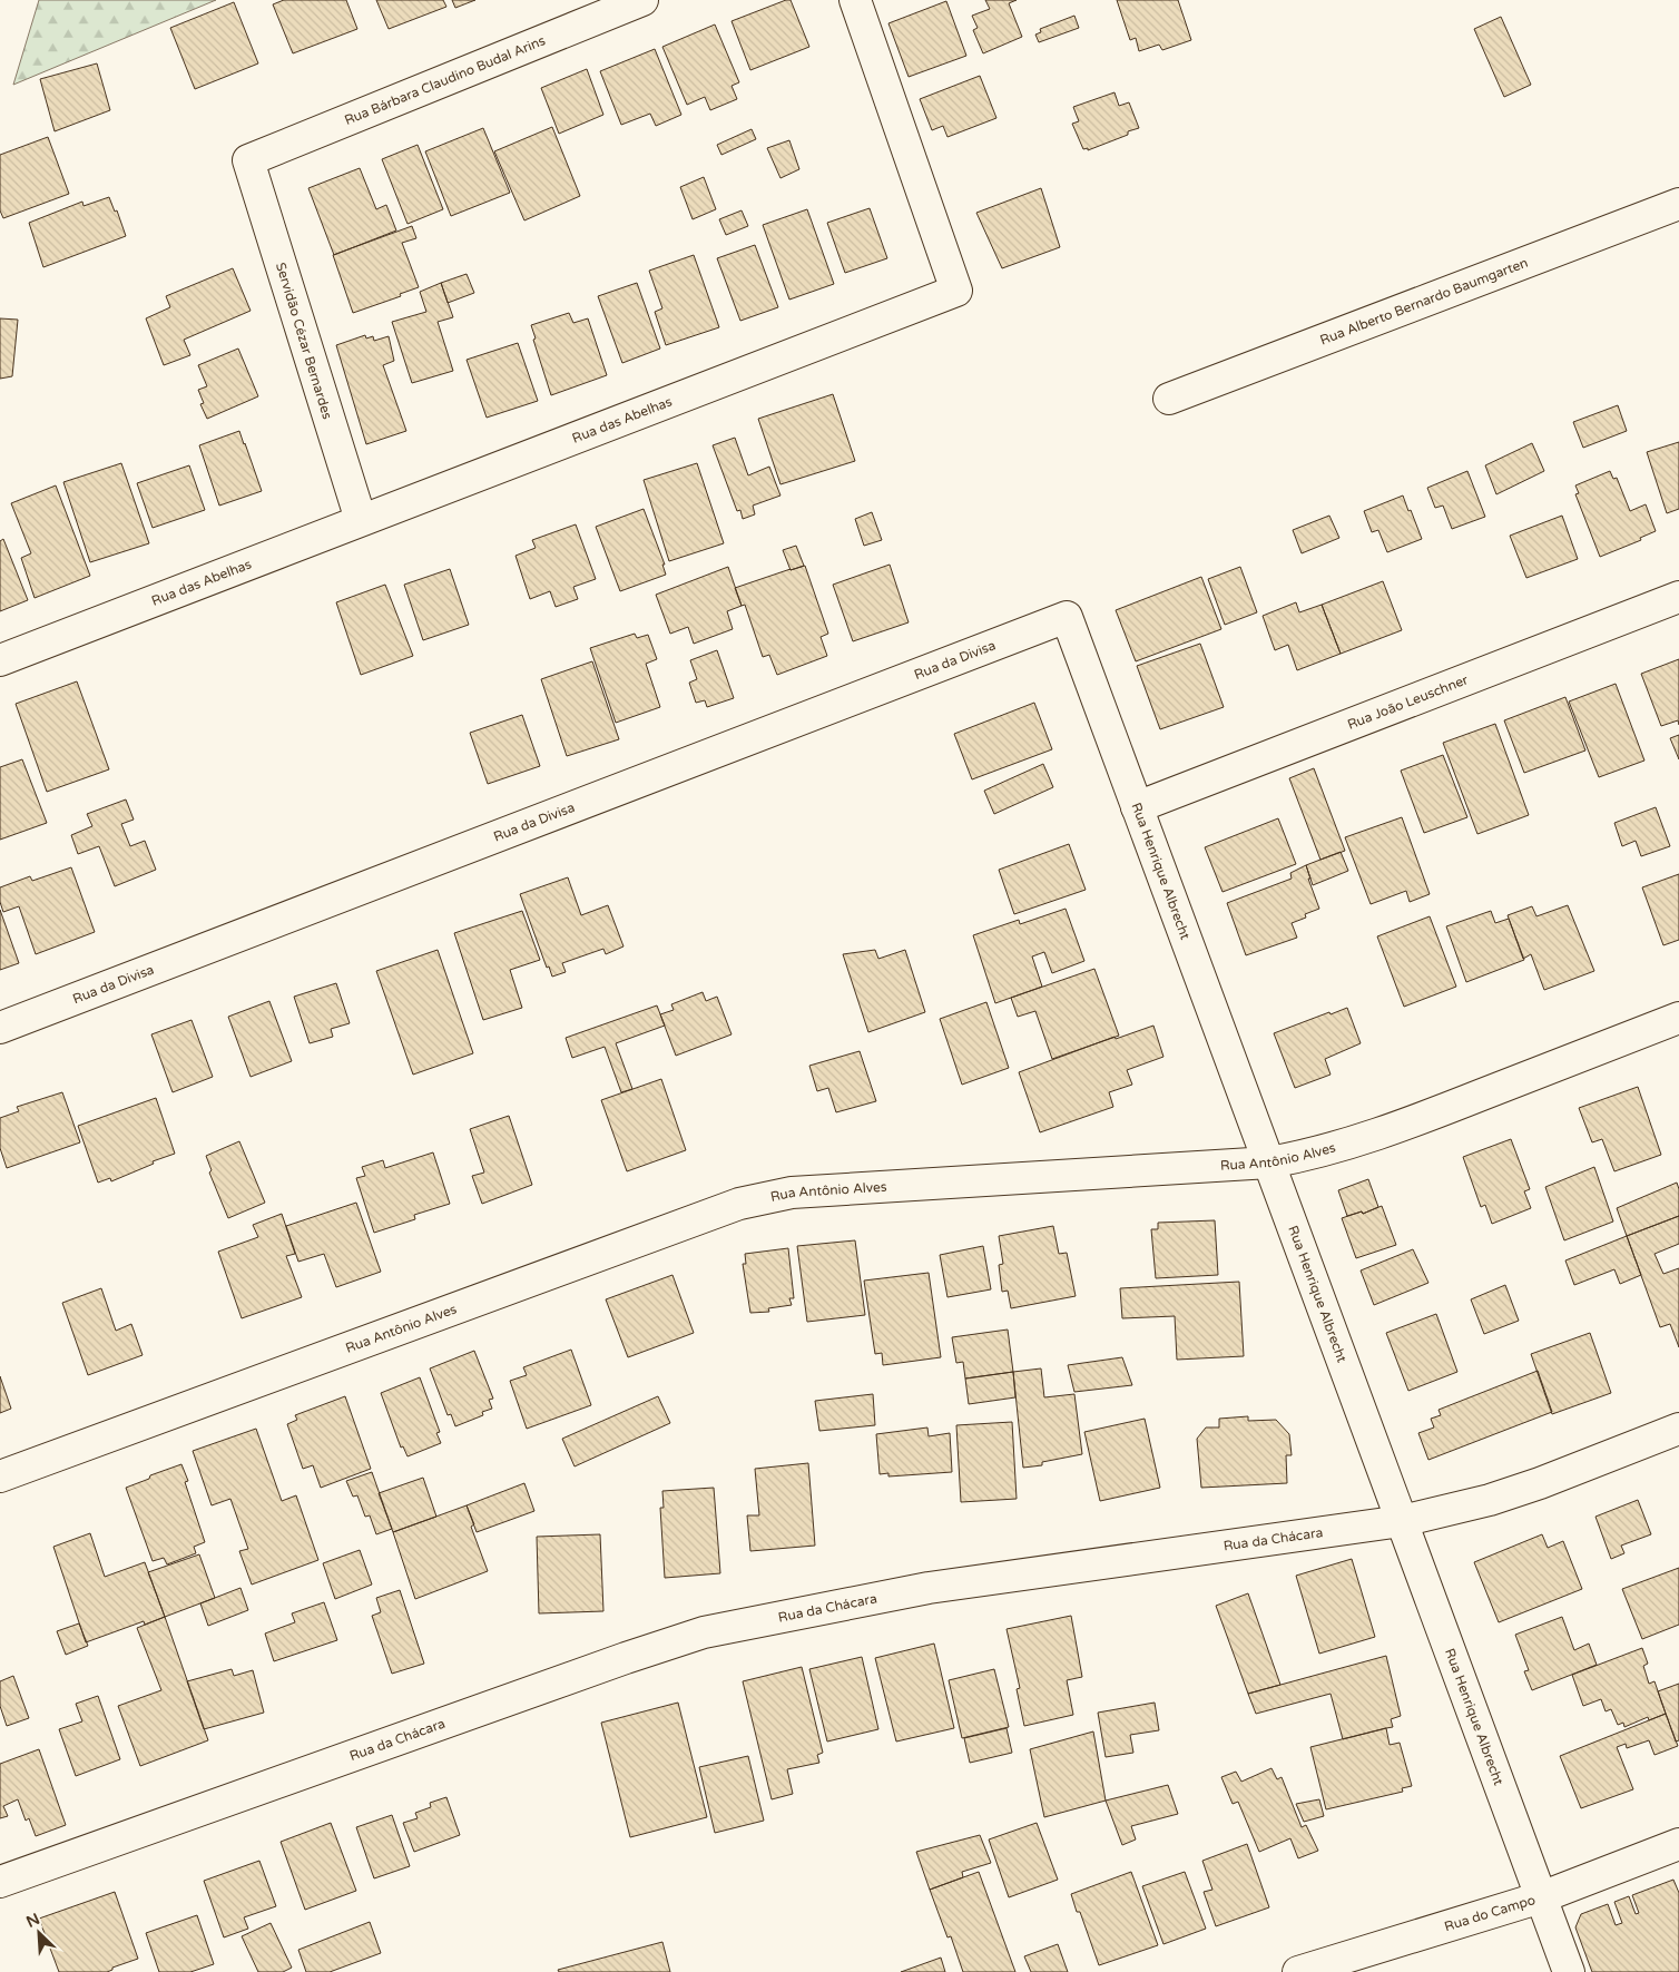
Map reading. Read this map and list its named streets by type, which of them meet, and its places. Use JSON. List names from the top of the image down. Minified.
{"streets":{"street":["Rua Bárbara Claudino Budal Arins","Rua Alberto Bernardo Baumgarten","Servidão Cézar Bernardes","Rua das Abelhas","Rua da Divisa","Rua João Leuschner","Rua Henrique Albrecht","Rua Antônio Alves","Rua da Chácara","Rua do Campo"]},"crossings":[["Rua Bárbara Claudino Budal Arins","Servidão Cézar Bernardes"],["Servidão Cézar Bernardes","Rua das Abelhas"],["Rua da Divisa","Rua Henrique Albrecht"],["Rua João Leuschner","Rua Henrique Albrecht"],["Rua Henrique Albrecht","Rua Antônio Alves"],["Rua Henrique Albrecht","Rua da Chácara"],["Rua Henrique Albrecht","Rua do Campo"]],"north":"top left"}
